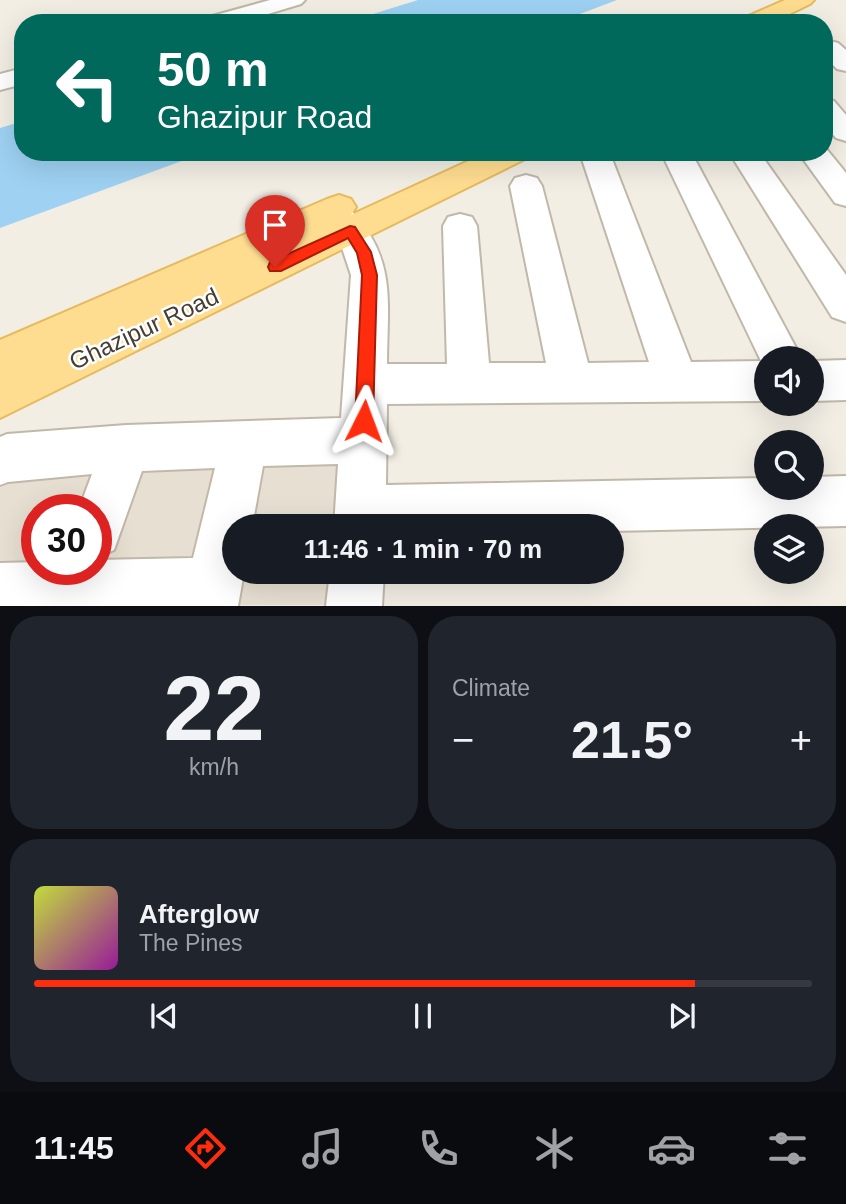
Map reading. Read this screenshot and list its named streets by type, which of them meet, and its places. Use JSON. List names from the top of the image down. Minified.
{"streets":{"main road":["Ghazipur Road"]},"page":{"turn":["50 m","Ghazipur Road"],"limit":"30","trip":"11:46 · 1 min · 70 m","tile":[["22","km/h"],"Climate"],"heat":["−","21.5°","+"],"song":["Afterglow","The Pines"],"tabs":"11:45"}}
